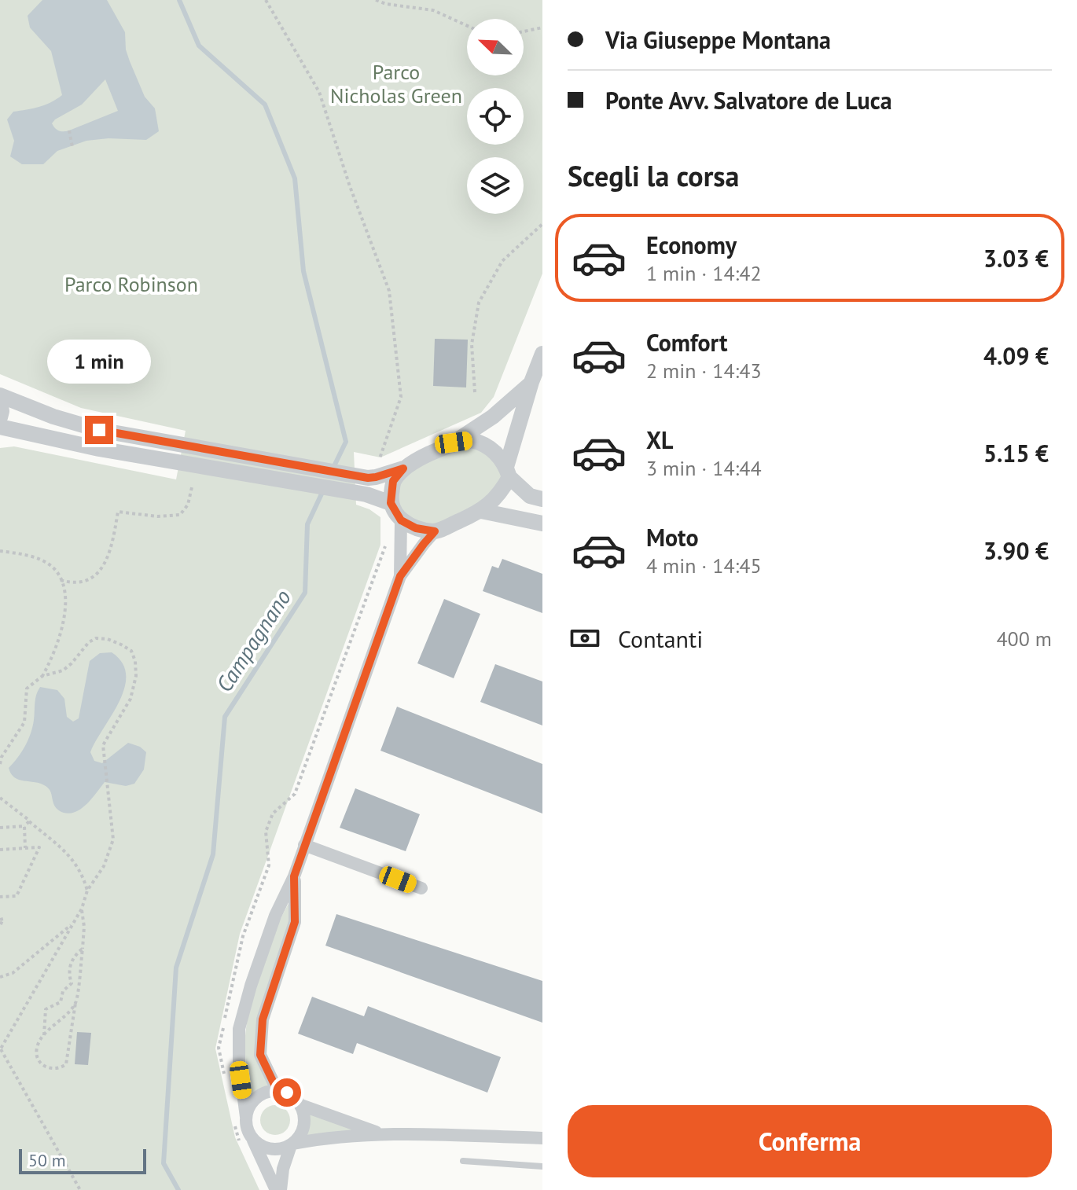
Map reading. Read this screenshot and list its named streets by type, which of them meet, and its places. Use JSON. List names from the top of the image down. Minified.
{"water":["Campagnano"],"parks":["Parco Nicholas Green","Parco Robinson"],"scale_bar":"50 m","north":"top left","page":{"banner":["Via Giuseppe Montana","Ponte Avv. Salvatore de Luca"],"heading":"Scegli la corsa","list":[{"name":"Economy","note":"1 min · 14:42","value":"3.03 €"},{"name":"Comfort","note":"2 min · 14:43","value":"4.09 €"},{"name":"XL","note":"3 min · 14:44","value":"5.15 €"},{"name":"Moto","note":"4 min · 14:45","value":"3.90 €"}],"bubble":"1 min","pay":["Contanti","400 m"],"buttons":"Conferma","scale":"50 m"}}
